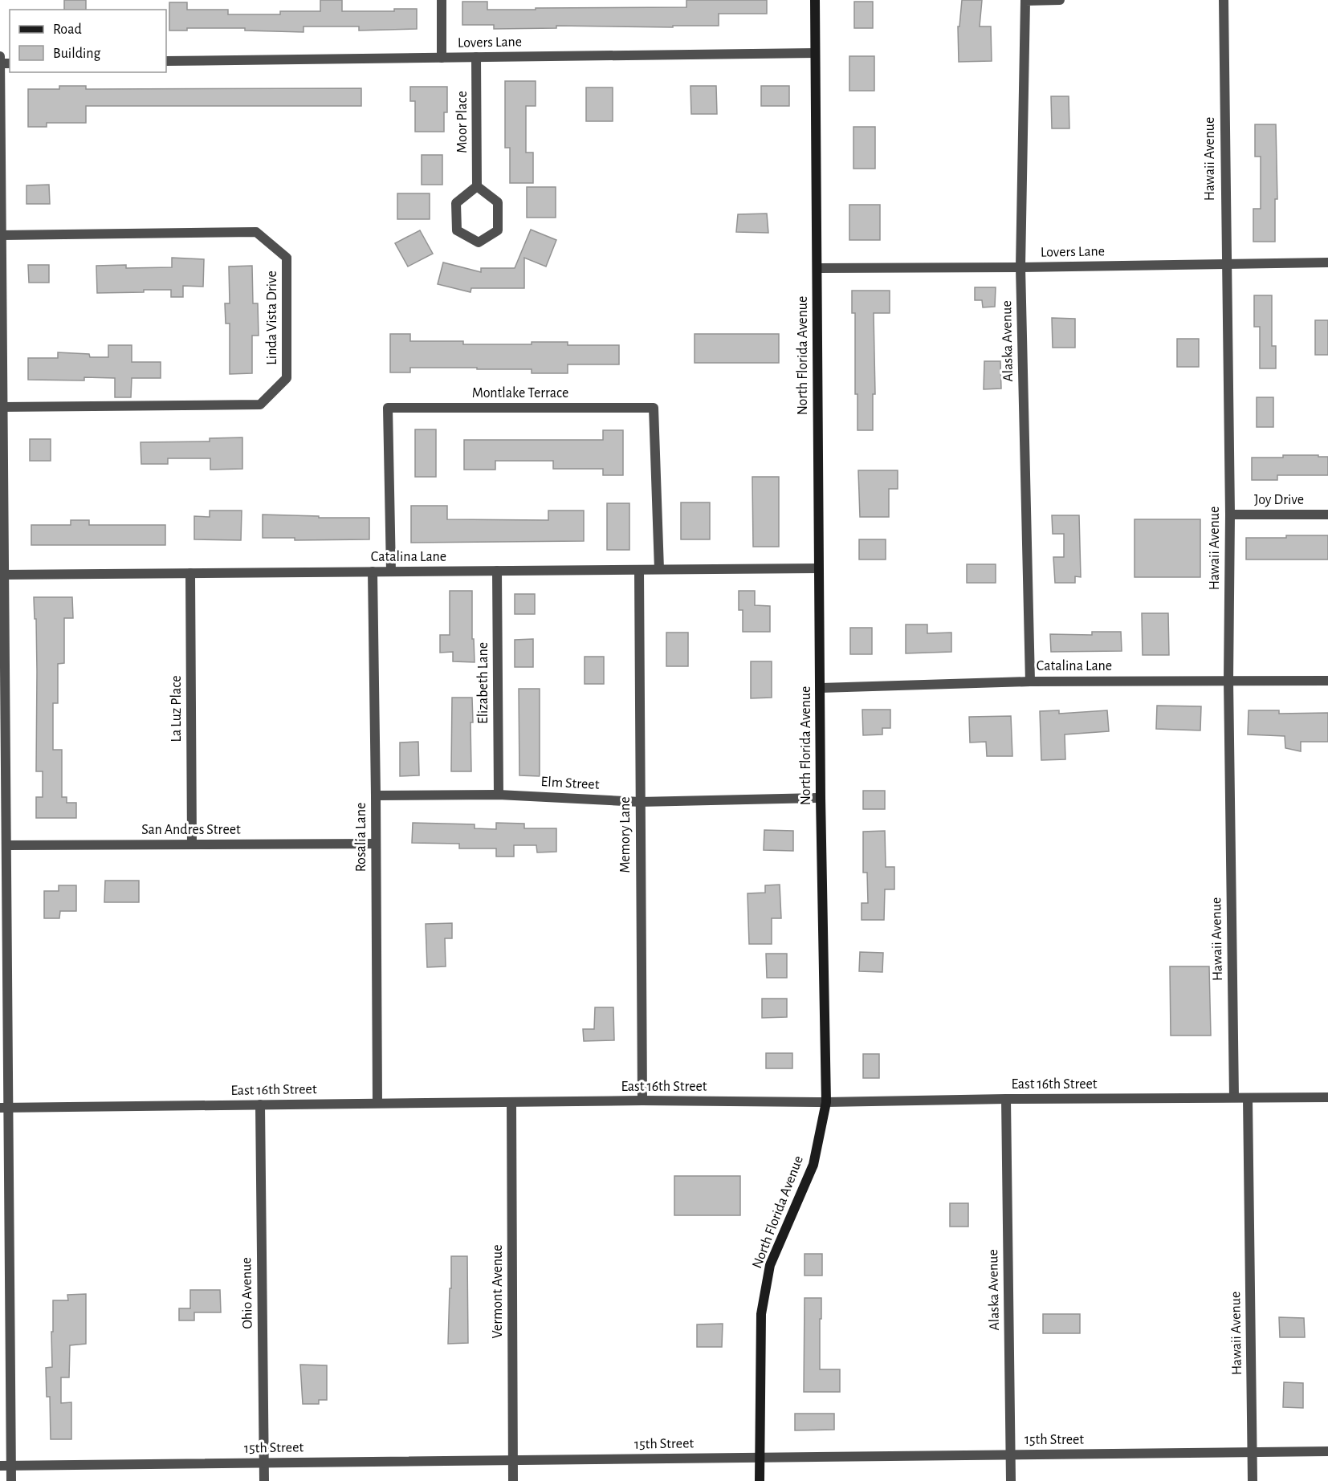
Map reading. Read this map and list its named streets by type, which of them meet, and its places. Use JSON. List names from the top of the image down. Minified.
{"streets":{"main road":["North Florida Avenue"],"street":["Lovers Lane","Moor Place","Hawaii Avenue","Linda Vista Drive","Alaska Avenue","Montlake Terrace","Joy Drive","Catalina Lane","Elizabeth Lane","La Luz Place","Elm Street","San Andres Street","Memory Lane","Rosalia Lane","East 16th Street","Vermont Avenue","Ohio Avenue","15th Street"]},"crossings":[["Lovers Lane","Moor Place"],["Lovers Lane","Hawaii Avenue"],["Lovers Lane","Alaska Avenue"],["Lovers Lane","North Florida Avenue"],["Hawaii Avenue","Joy Drive"],["Hawaii Avenue","Catalina Lane"],["Hawaii Avenue","East 16th Street"],["Hawaii Avenue","15th Street"],["Alaska Avenue","Catalina Lane"],["Alaska Avenue","East 16th Street"],["Alaska Avenue","15th Street"],["North Florida Avenue","Catalina Lane"],["North Florida Avenue","Elm Street"],["North Florida Avenue","East 16th Street"],["North Florida Avenue","15th Street"],["Montlake Terrace","Catalina Lane"],["Catalina Lane","Elizabeth Lane"],["Catalina Lane","La Luz Place"],["Catalina Lane","Memory Lane"],["Catalina Lane","Rosalia Lane"],["Elizabeth Lane","Elm Street"],["La Luz Place","San Andres Street"],["Elm Street","Memory Lane"],["Elm Street","Rosalia Lane"],["San Andres Street","Rosalia Lane"],["Memory Lane","East 16th Street"],["Rosalia Lane","East 16th Street"],["East 16th Street","Vermont Avenue"],["East 16th Street","Ohio Avenue"],["Vermont Avenue","15th Street"],["Ohio Avenue","15th Street"]],"legend":["Road","Building"]}
